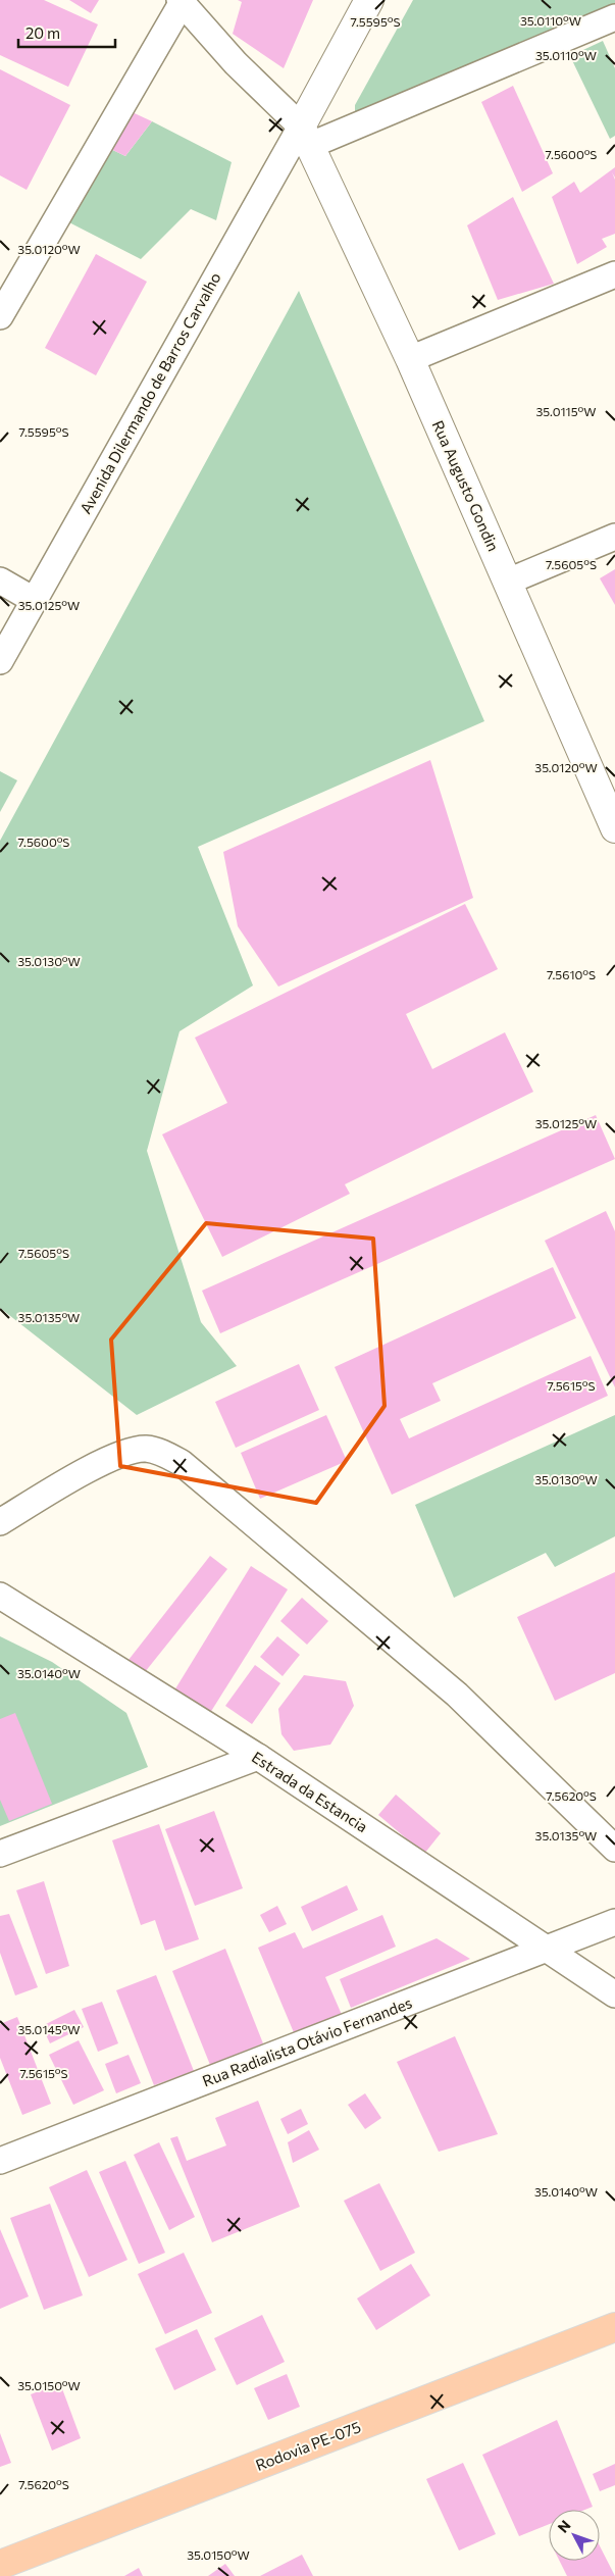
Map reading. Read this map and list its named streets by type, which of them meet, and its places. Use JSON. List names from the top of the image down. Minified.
{"streets":{"main road":["Rodovia PE-075"],"street":["Avenida Dilermando de Barros Carvalho","Rua Augusto Gondin","Estrada da Estancia","Rua Radialista Otávio Fernandes"]},"crossings":[["Avenida Dilermando de Barros Carvalho","Rua Augusto Gondin"],["Estrada da Estancia","Rua Radialista Otávio Fernandes"]],"scale_bar":"20 m","north":"top left","coordinates":["35.0110°W","7.5595°S","7.5600°S","35.0120°W","35.0115°W","7.5605°S","35.0125°W","35.0130°W","7.5610°S","35.0135°W","7.5615°S","35.0140°W","7.5620°S","35.0145°W","35.0150°W"]}
